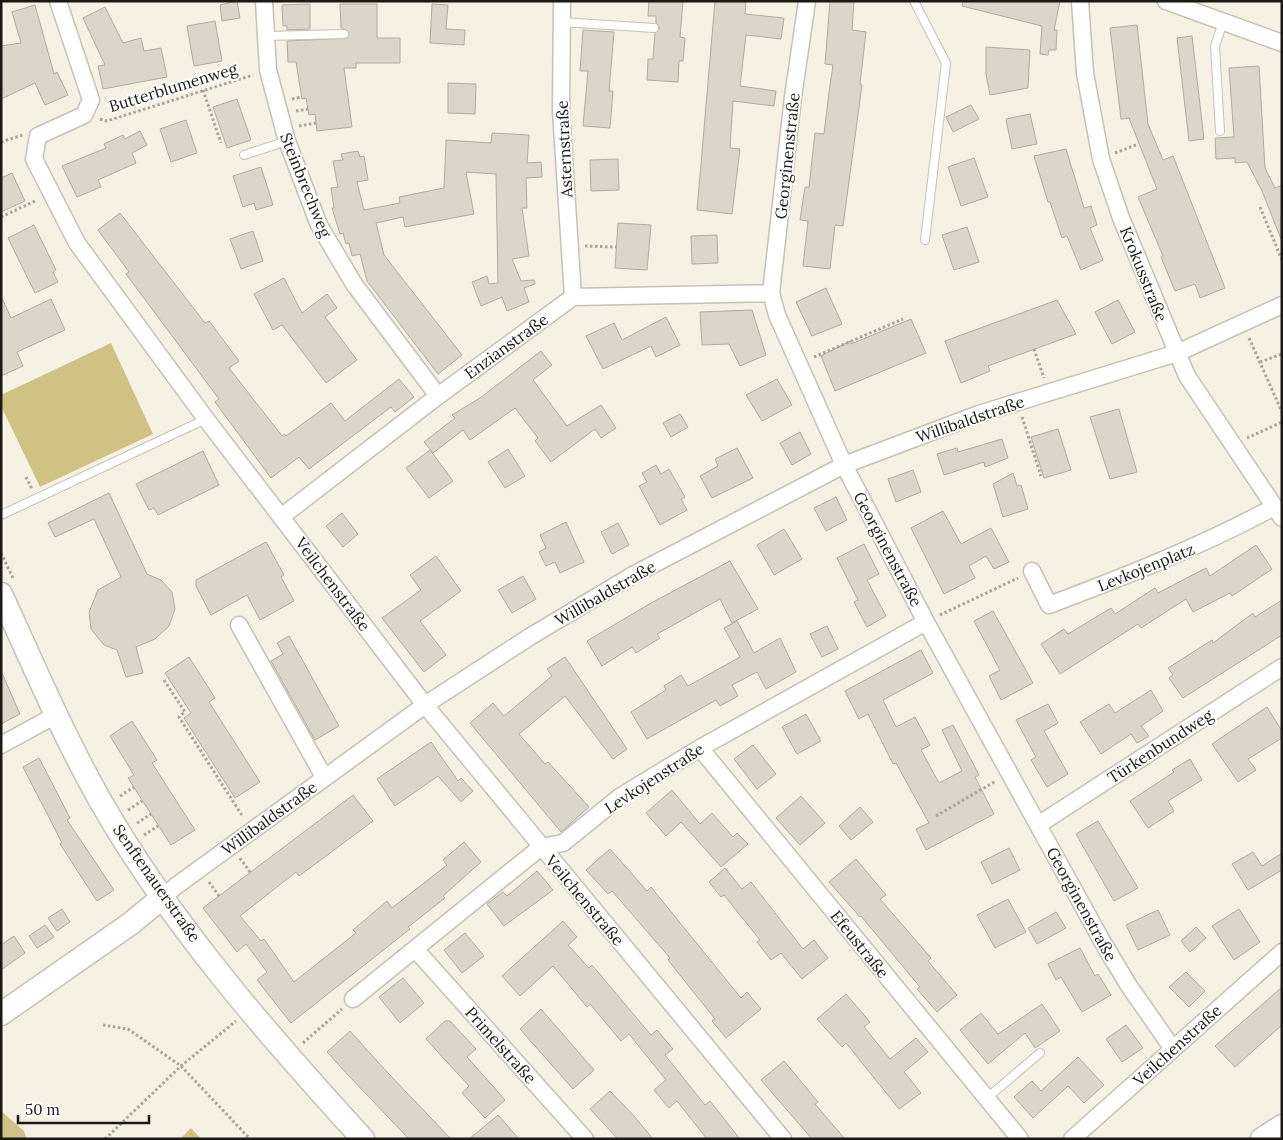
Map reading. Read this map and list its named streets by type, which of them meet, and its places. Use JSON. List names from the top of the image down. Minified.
{"streets":{"street":["Asternstraße","Georginenstraße","Steinbrechweg","Krokusstraße","Enzianstraße","Willibaldstraße","Levkojenplatz","Veilchenstraße","Türkenbundweg","Levkojenstraße","Senftenauerstraße","Efeustraße","Primelstraße"],"path":["Butterblumenweg"]},"crossings":[["Butterblumenweg","Steinbrechweg"],["Butterblumenweg","Veilchenstraße"],["Asternstraße","Enzianstraße"],["Georginenstraße","Willibaldstraße"],["Georginenstraße","Veilchenstraße"],["Georginenstraße","Türkenbundweg"],["Georginenstraße","Levkojenstraße"],["Steinbrechweg","Enzianstraße"],["Krokusstraße","Willibaldstraße"],["Krokusstraße","Levkojenplatz"],["Enzianstraße","Veilchenstraße"],["Willibaldstraße","Veilchenstraße"],["Willibaldstraße","Senftenauerstraße"],["Veilchenstraße","Levkojenstraße"],["Levkojenstraße","Efeustraße"],["Levkojenstraße","Primelstraße"]],"scale_bar":"50 m"}
